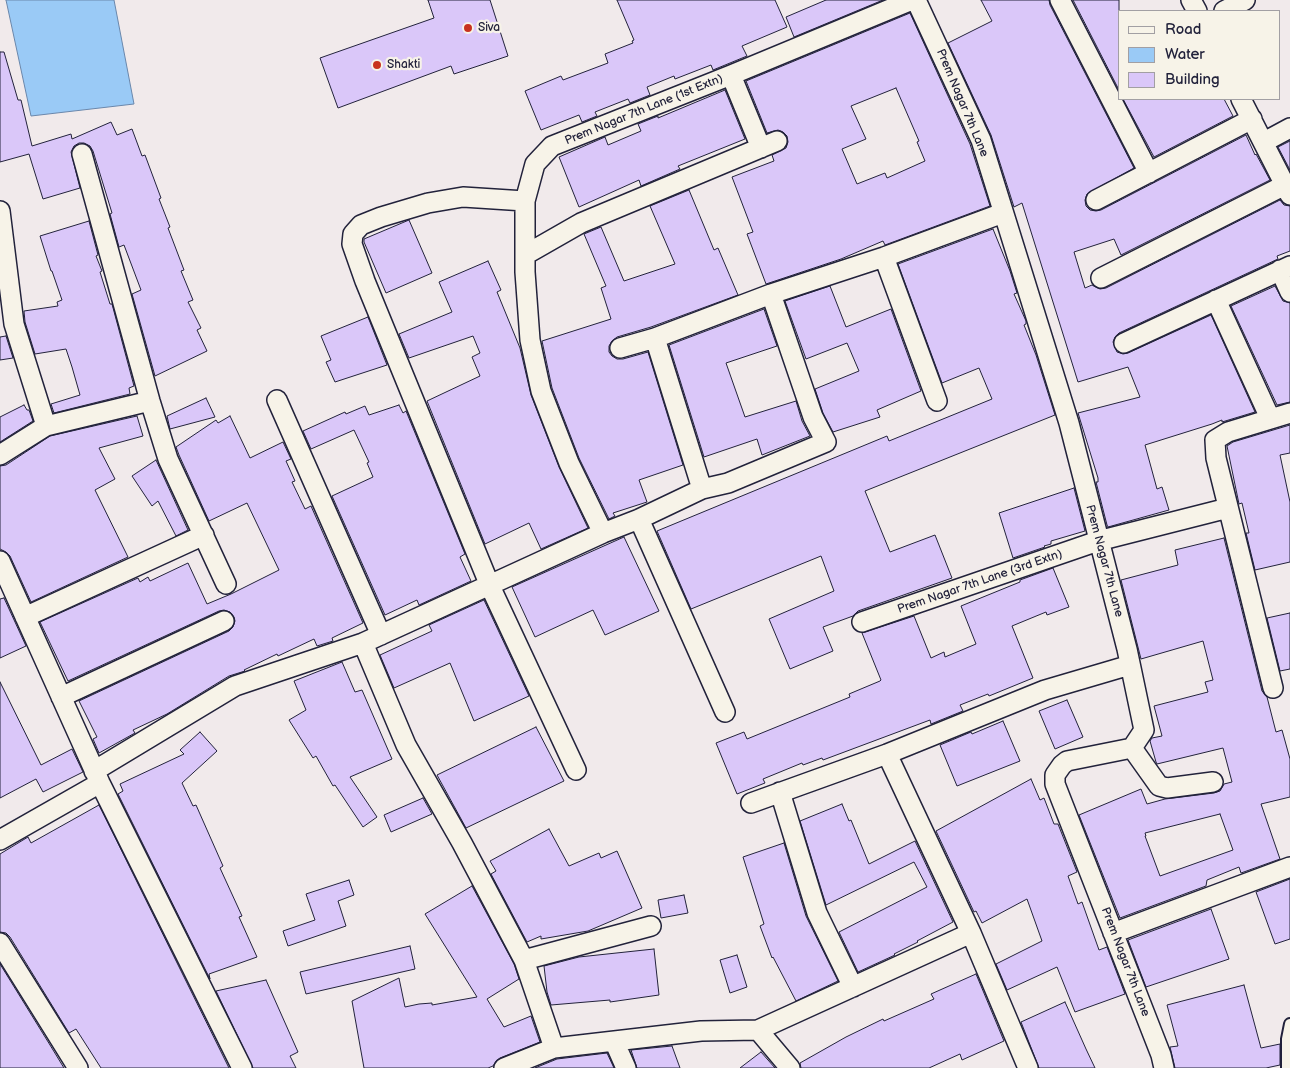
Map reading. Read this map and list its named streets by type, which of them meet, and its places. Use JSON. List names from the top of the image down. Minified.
{"streets":{"street":["Prem Nagar 7th Lane","Prem Nagar 7th Lane (1st Extn)","Prem Nagar 7th Lane (3rd Extn)"]},"crossings":[["Prem Nagar 7th Lane","Prem Nagar 7th Lane (3rd Extn)"]],"places":["Siva","Shakti"],"legend":["Road","Water","Building"]}
